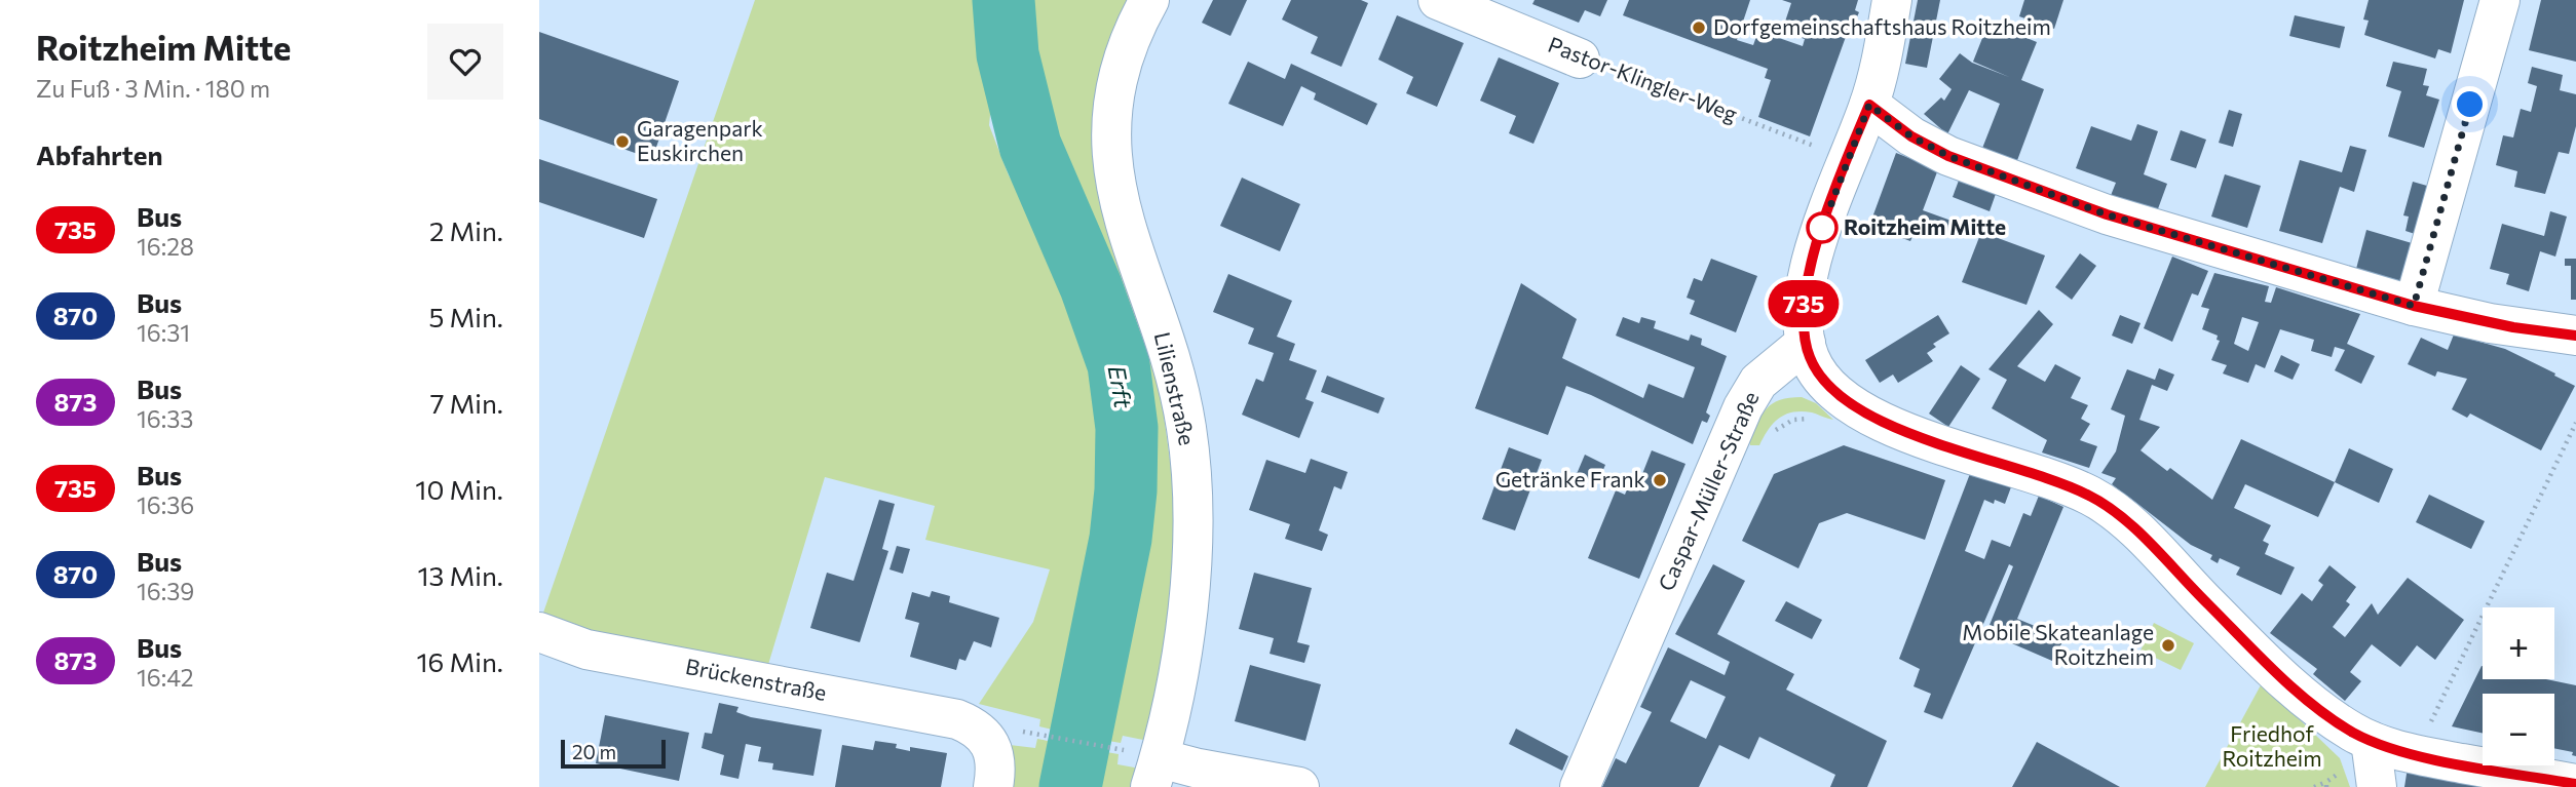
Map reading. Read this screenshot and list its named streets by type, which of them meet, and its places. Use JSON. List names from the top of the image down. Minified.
{"streets":{"street":["Pastor-Klingler-Weg","Lilienstraße","Caspar-Müller-Straße","Brückenstraße"]},"water":["Erft"],"parks":["Friedhof Roitzheim"],"places":["Dorfgemeinschaftshaus Roitzheim","Garagenpark Euskirchen","Roitzheim Mitte","Getränke Frank","Mobile Skateanlage Roitzheim"],"lines":["bus line 735"],"scale_bar":"20 m","page":{"heading":[["Roitzheim Mitte","Zu Fuß · 3 Min. · 180 m"],"Abfahrten"],"on_map":"735","list":[{"mark":"735","name":"Bus","note":"16:28","value":"2 Min."},{"mark":"870","name":"Bus","note":"16:31","value":"5 Min."},{"mark":"873","name":"Bus","note":"16:33","value":"7 Min."},{"mark":"735","name":"Bus","note":"16:36","value":"10 Min."},{"mark":"870","name":"Bus","note":"16:39","value":"13 Min."},{"mark":"873","name":"Bus","note":"16:42","value":"16 Min."}],"map_buttons":["+","−"],"scale":"20 m"}}
